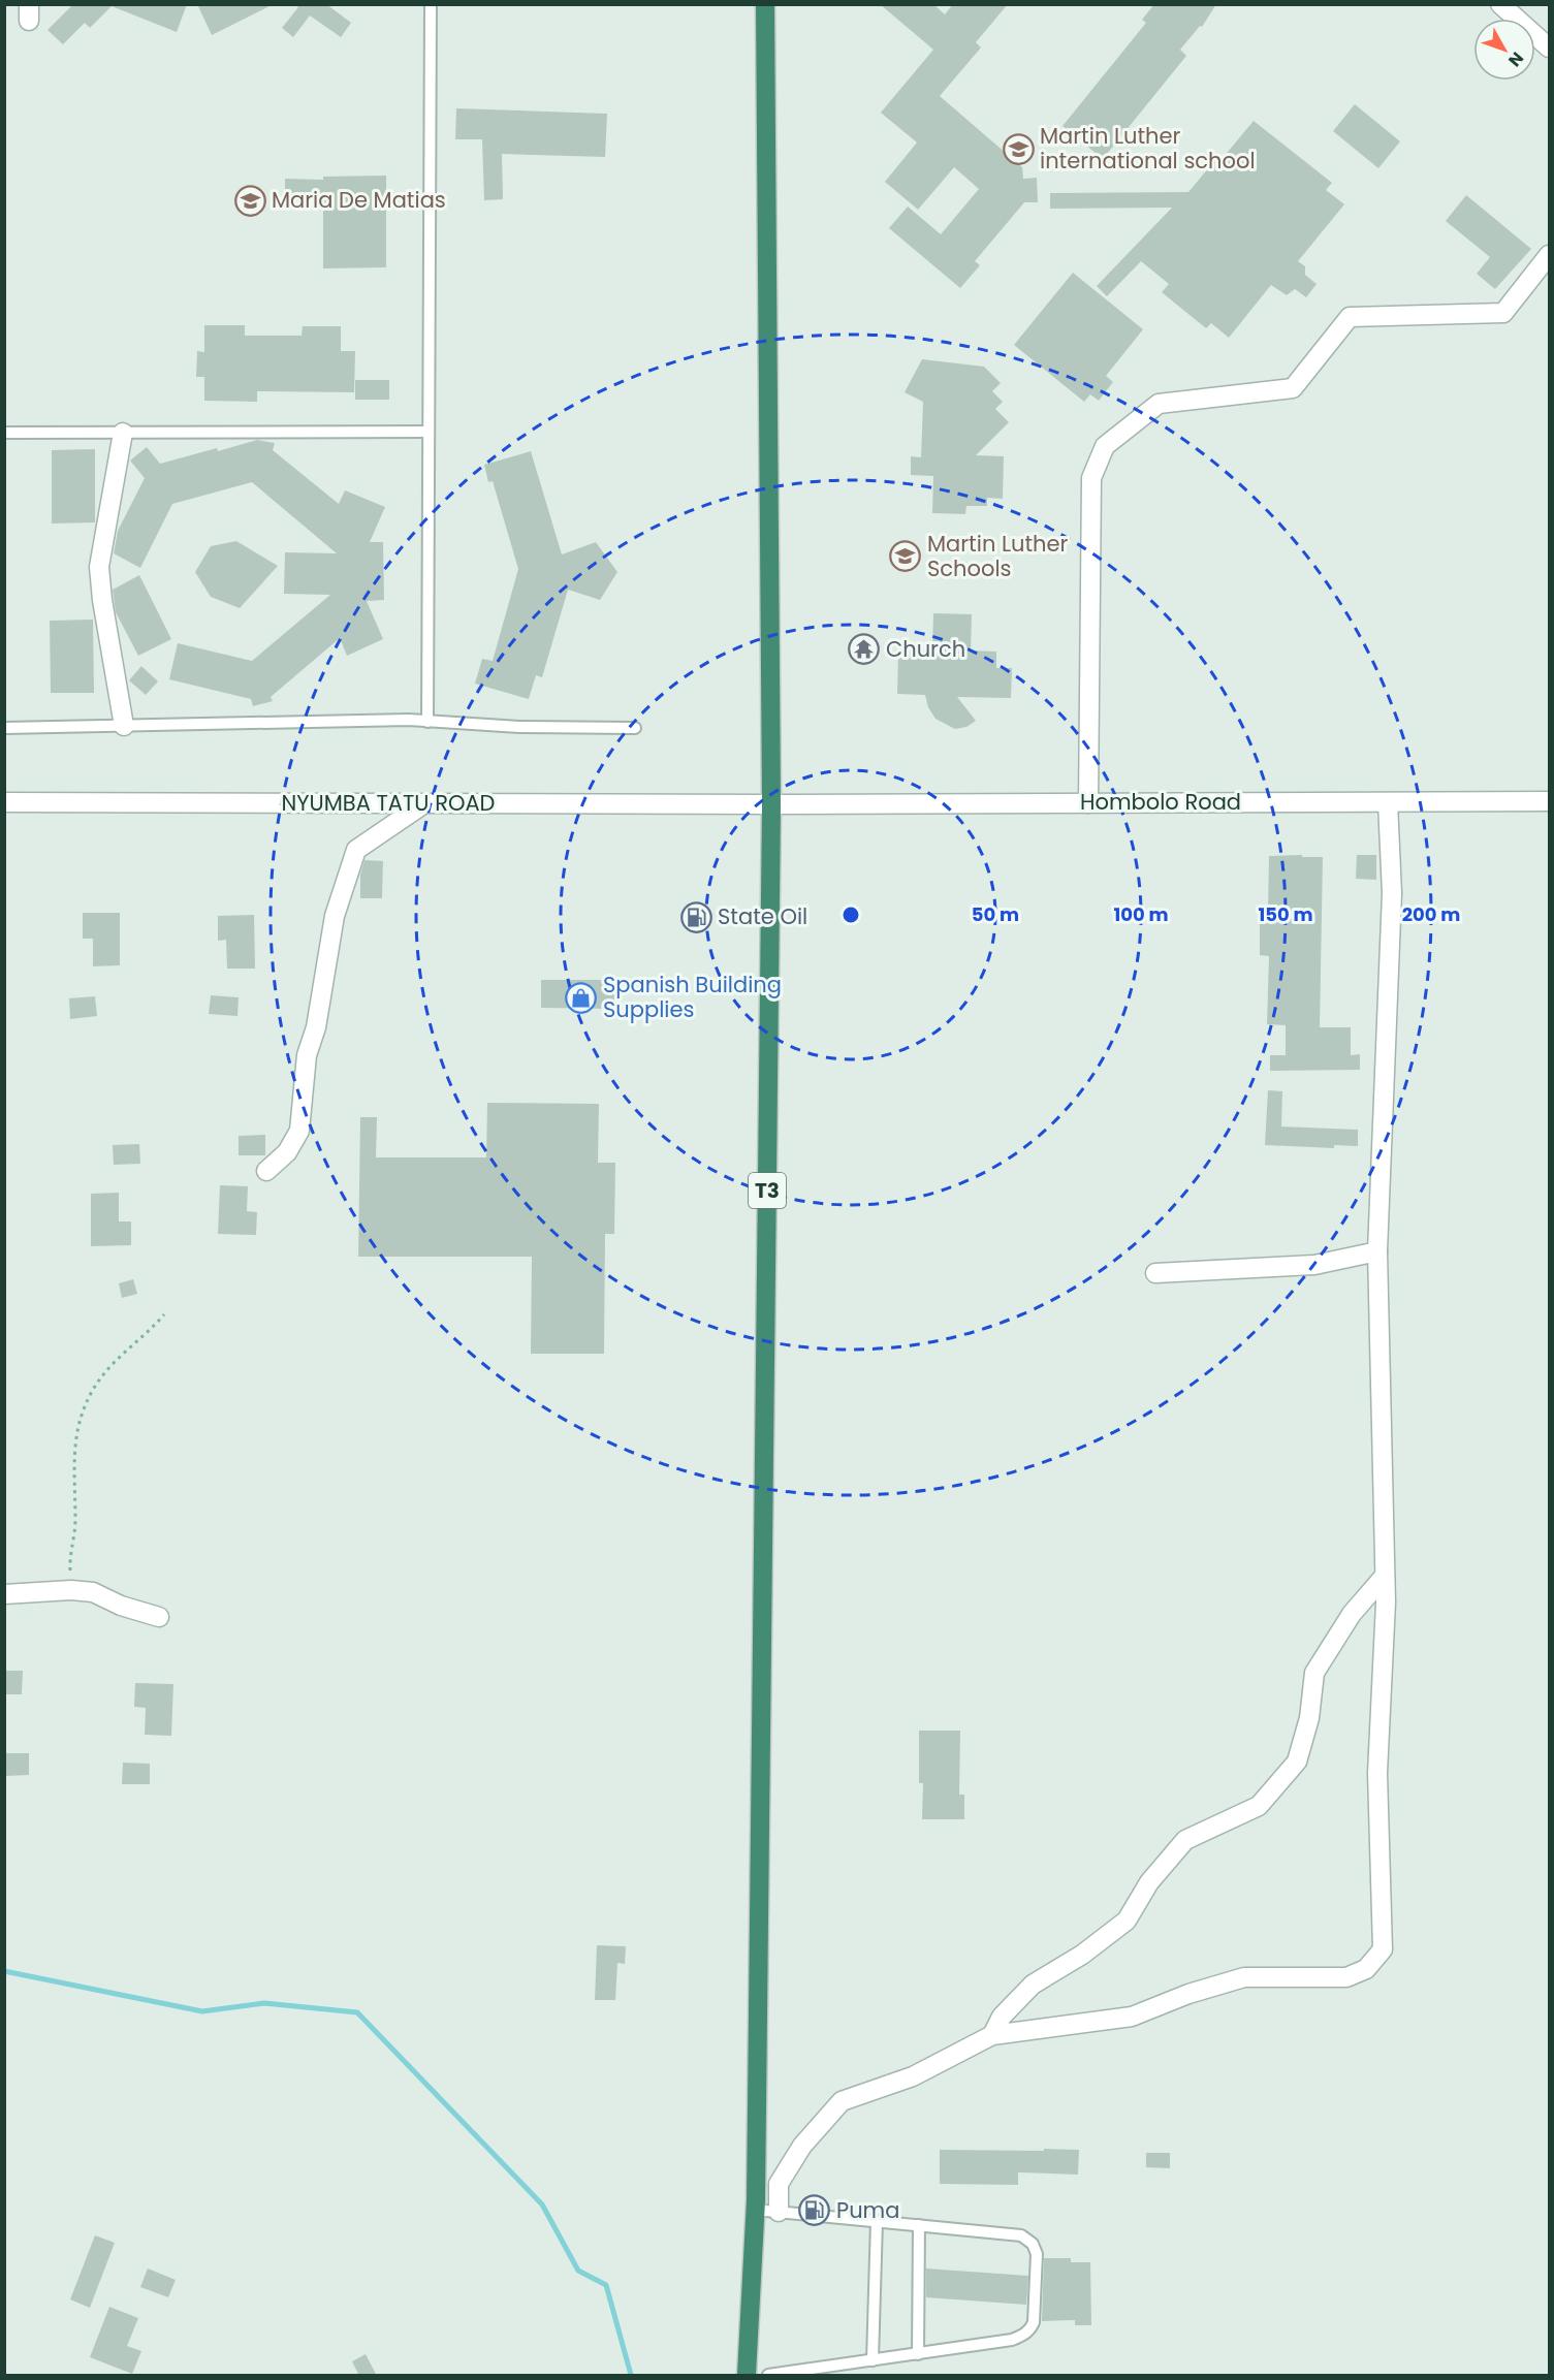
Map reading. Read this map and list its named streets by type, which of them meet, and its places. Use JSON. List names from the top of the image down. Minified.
{"streets":{"highway":["T3"],"street":["Hombolo Road","NYUMBA TATU ROAD"]},"crossings":[["Hombolo Road","NYUMBA TATU ROAD"],["Hombolo Road","T3"],["NYUMBA TATU ROAD","T3"]],"places":{"school or university":["Martin Luther international school","Maria De Matias","Martin Luther Schools"],"temple":["Church"],"fuel station":["State Oil","Puma"],"shop":["Spanish Building Supplies"]},"north":"bottom right","rings":["50 m","100 m","150 m","200 m"]}
